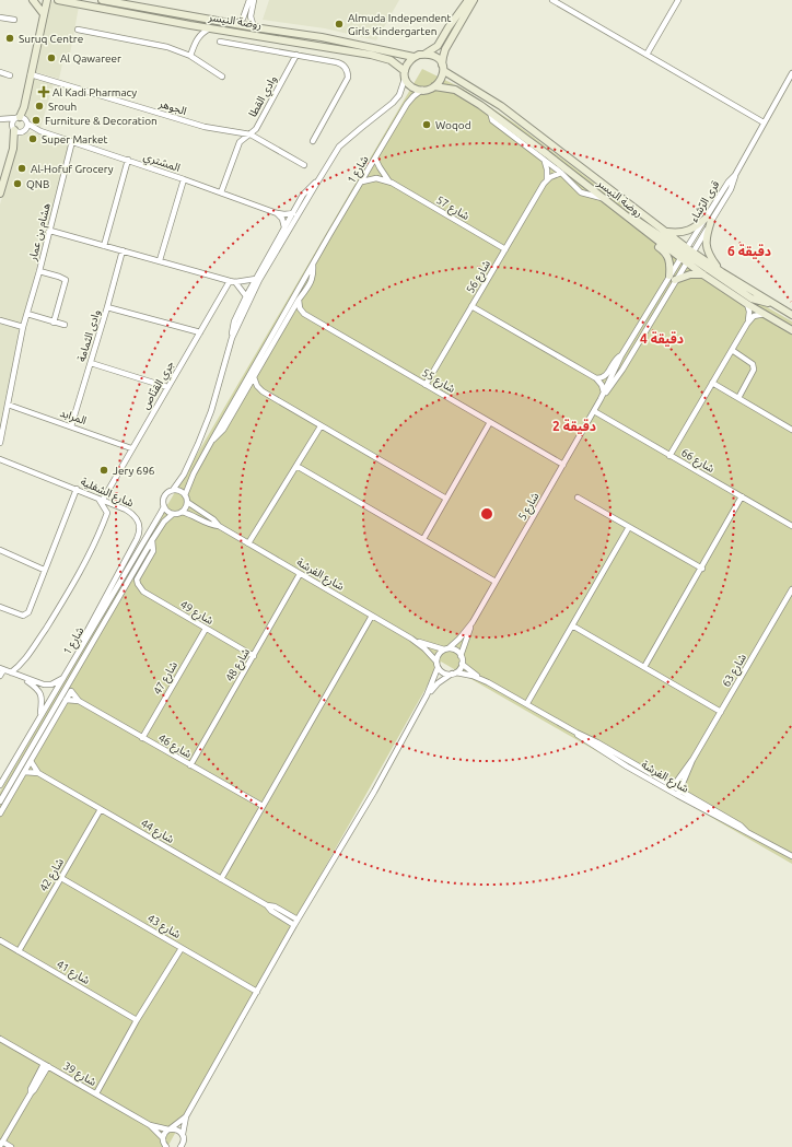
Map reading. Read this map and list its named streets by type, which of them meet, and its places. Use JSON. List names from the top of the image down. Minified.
{"streets":{"street":["روضة النيسر","وادي القطا","الجوهر","المشتري","شارع 1","قرى الرّشاء","شارع 57","هشام بن عمار","شارع 56","وادى الثمامة","شارع 55","جري القنّاص","المرابد","شارع 66","شارع الشفلية","شارع 5","شارع الفرشة","شارع 49","شارع 48","شارع 63","شارع 47","شارع 46","شارع 44","شارع 42","شارع 43","شارع 41","شارع 39"]},"crossings":[["روضة النيسر","شارع 1"],["روضة النيسر","قرى الرّشاء"],["وادي القطا","الجوهر"],["وادي القطا","المشتري"],["المشتري","هشام بن عمار"],["شارع 1","شارع 57"],["شارع 1","شارع الشفلية"],["شارع 1","شارع الفرشة"],["شارع 1","شارع 49"],["شارع 57","شارع 56"],["هشام بن عمار","المرابد"],["شارع 56","شارع 55"],["وادى الثمامة","المرابد"],["شارع 55","شارع 5"],["جري القنّاص","المرابد"],["جري القنّاص","شارع الشفلية"],["شارع 66","شارع 5"],["شارع 5","شارع الفرشة"],["شارع الفرشة","شارع 48"],["شارع الفرشة","شارع 63"],["شارع 49","شارع 48"],["شارع 49","شارع 47"],["شارع 48","شارع 46"],["شارع 47","شارع 46"],["شارع 44","شارع 42"],["شارع 42","شارع 43"],["شارع 42","شارع 41"]],"places":{"other":["Almuda Independent Girls Kindergarten","Suruq Centre","Al Qawareer","Srouh","Furniture & Decoration","Woqod","Super Market","Al-Hofuf Grocery","QNB","Jery 696"],"health":["Al Kadi Pharmacy"]},"rings":["6 دقيقة","4 دقيقة","2 دقيقة"]}
